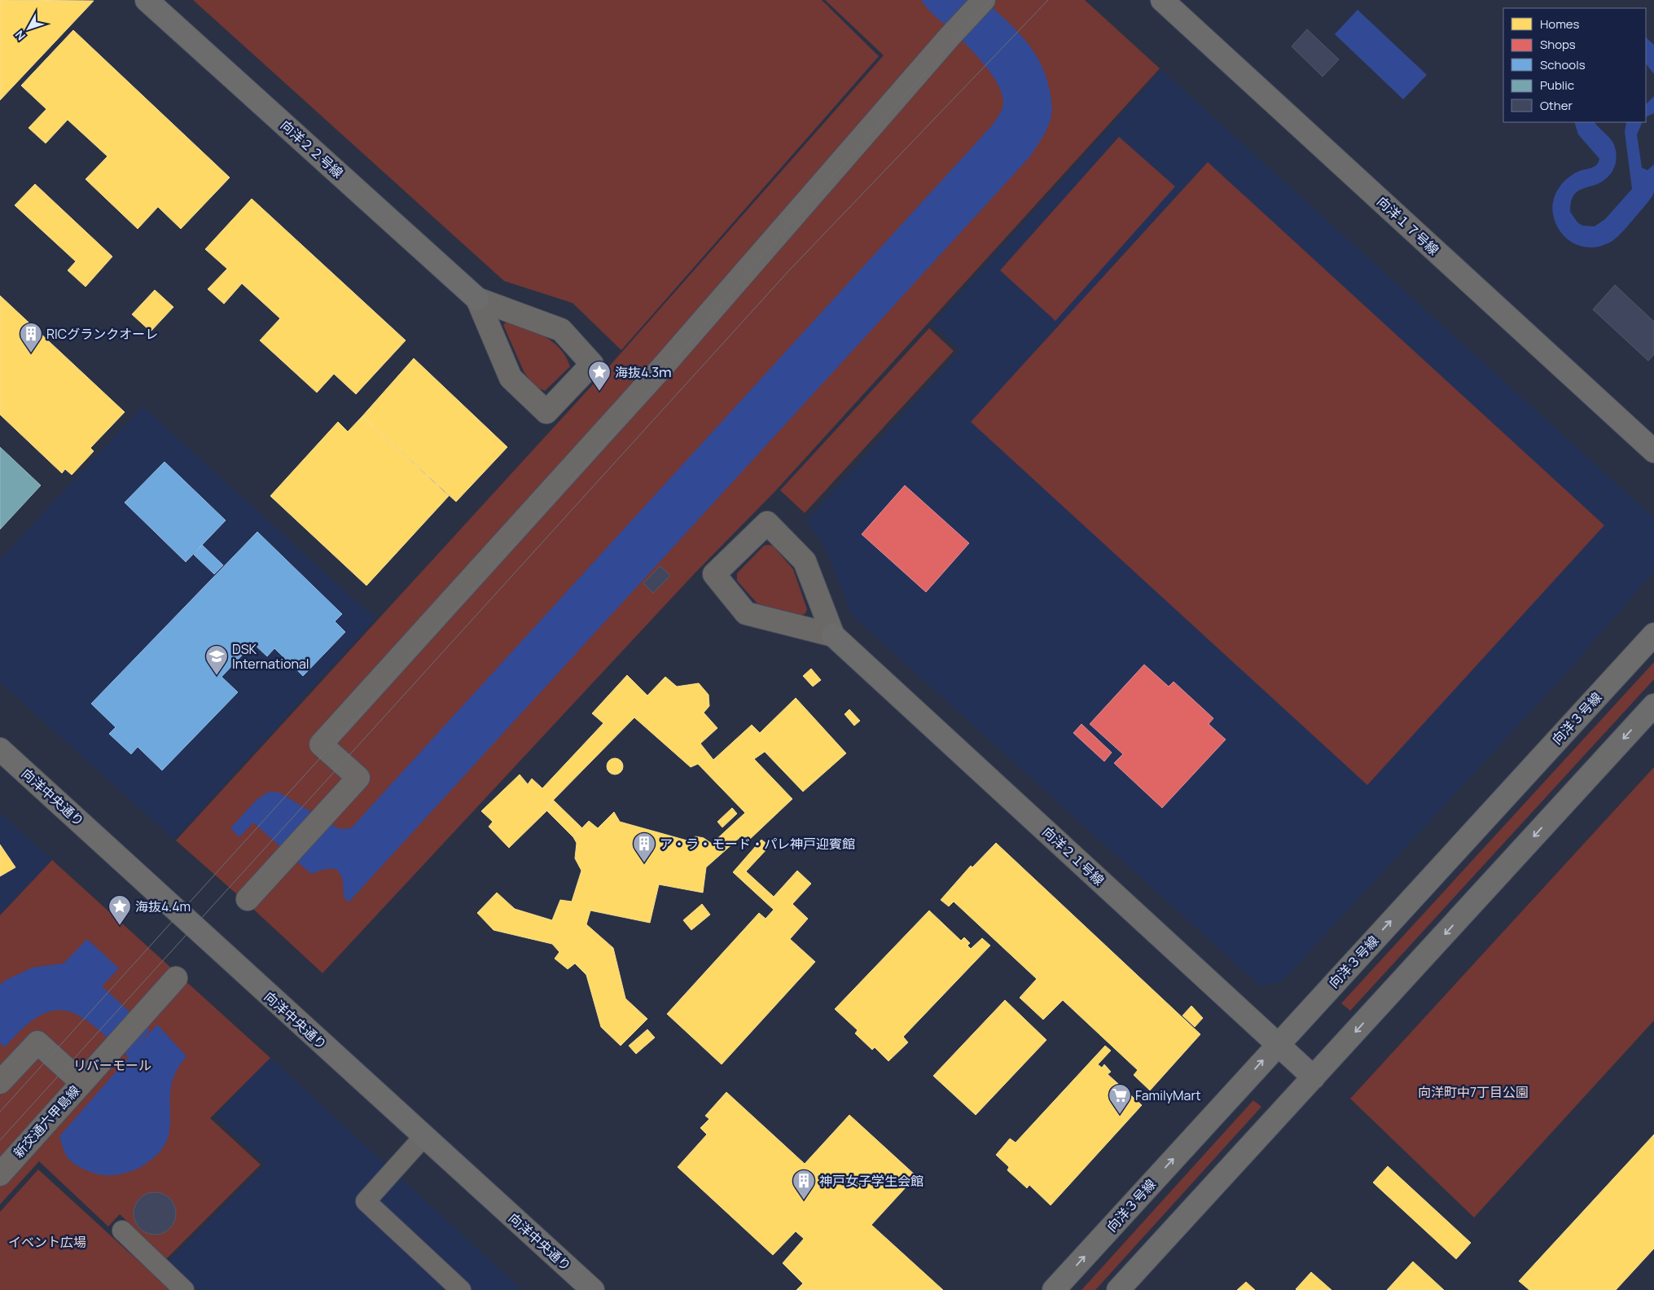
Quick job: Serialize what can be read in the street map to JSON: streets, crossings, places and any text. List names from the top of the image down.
{
  "streets": {
    "street": [
      "向洋２２号線",
      "向洋１７号線",
      "向洋３号線",
      "向洋中央通り",
      "向洋２１号線",
      "新交通六甲島線"
    ]
  },
  "crossings": [
    ["向洋３号線", "向洋２１号線"]
  ],
  "parks": ["リバーモール", "向洋町中7丁目公園", "イベント広場"],
  "places": {
    "building": ["RICグランクオーレ", "ア・ラ・モード・パレ神戸迎賓館", "神戸女子学生会館"],
    "place": ["海抜4.3ｍ", "海抜4.4m"],
    "school or university": ["DSK International"],
    "supermarket": ["FamilyMart"]
  },
  "legend": [
    "Homes",
    "Shops",
    "Schools",
    "Public",
    "Other"
  ],
  "north": "bottom left"
}
